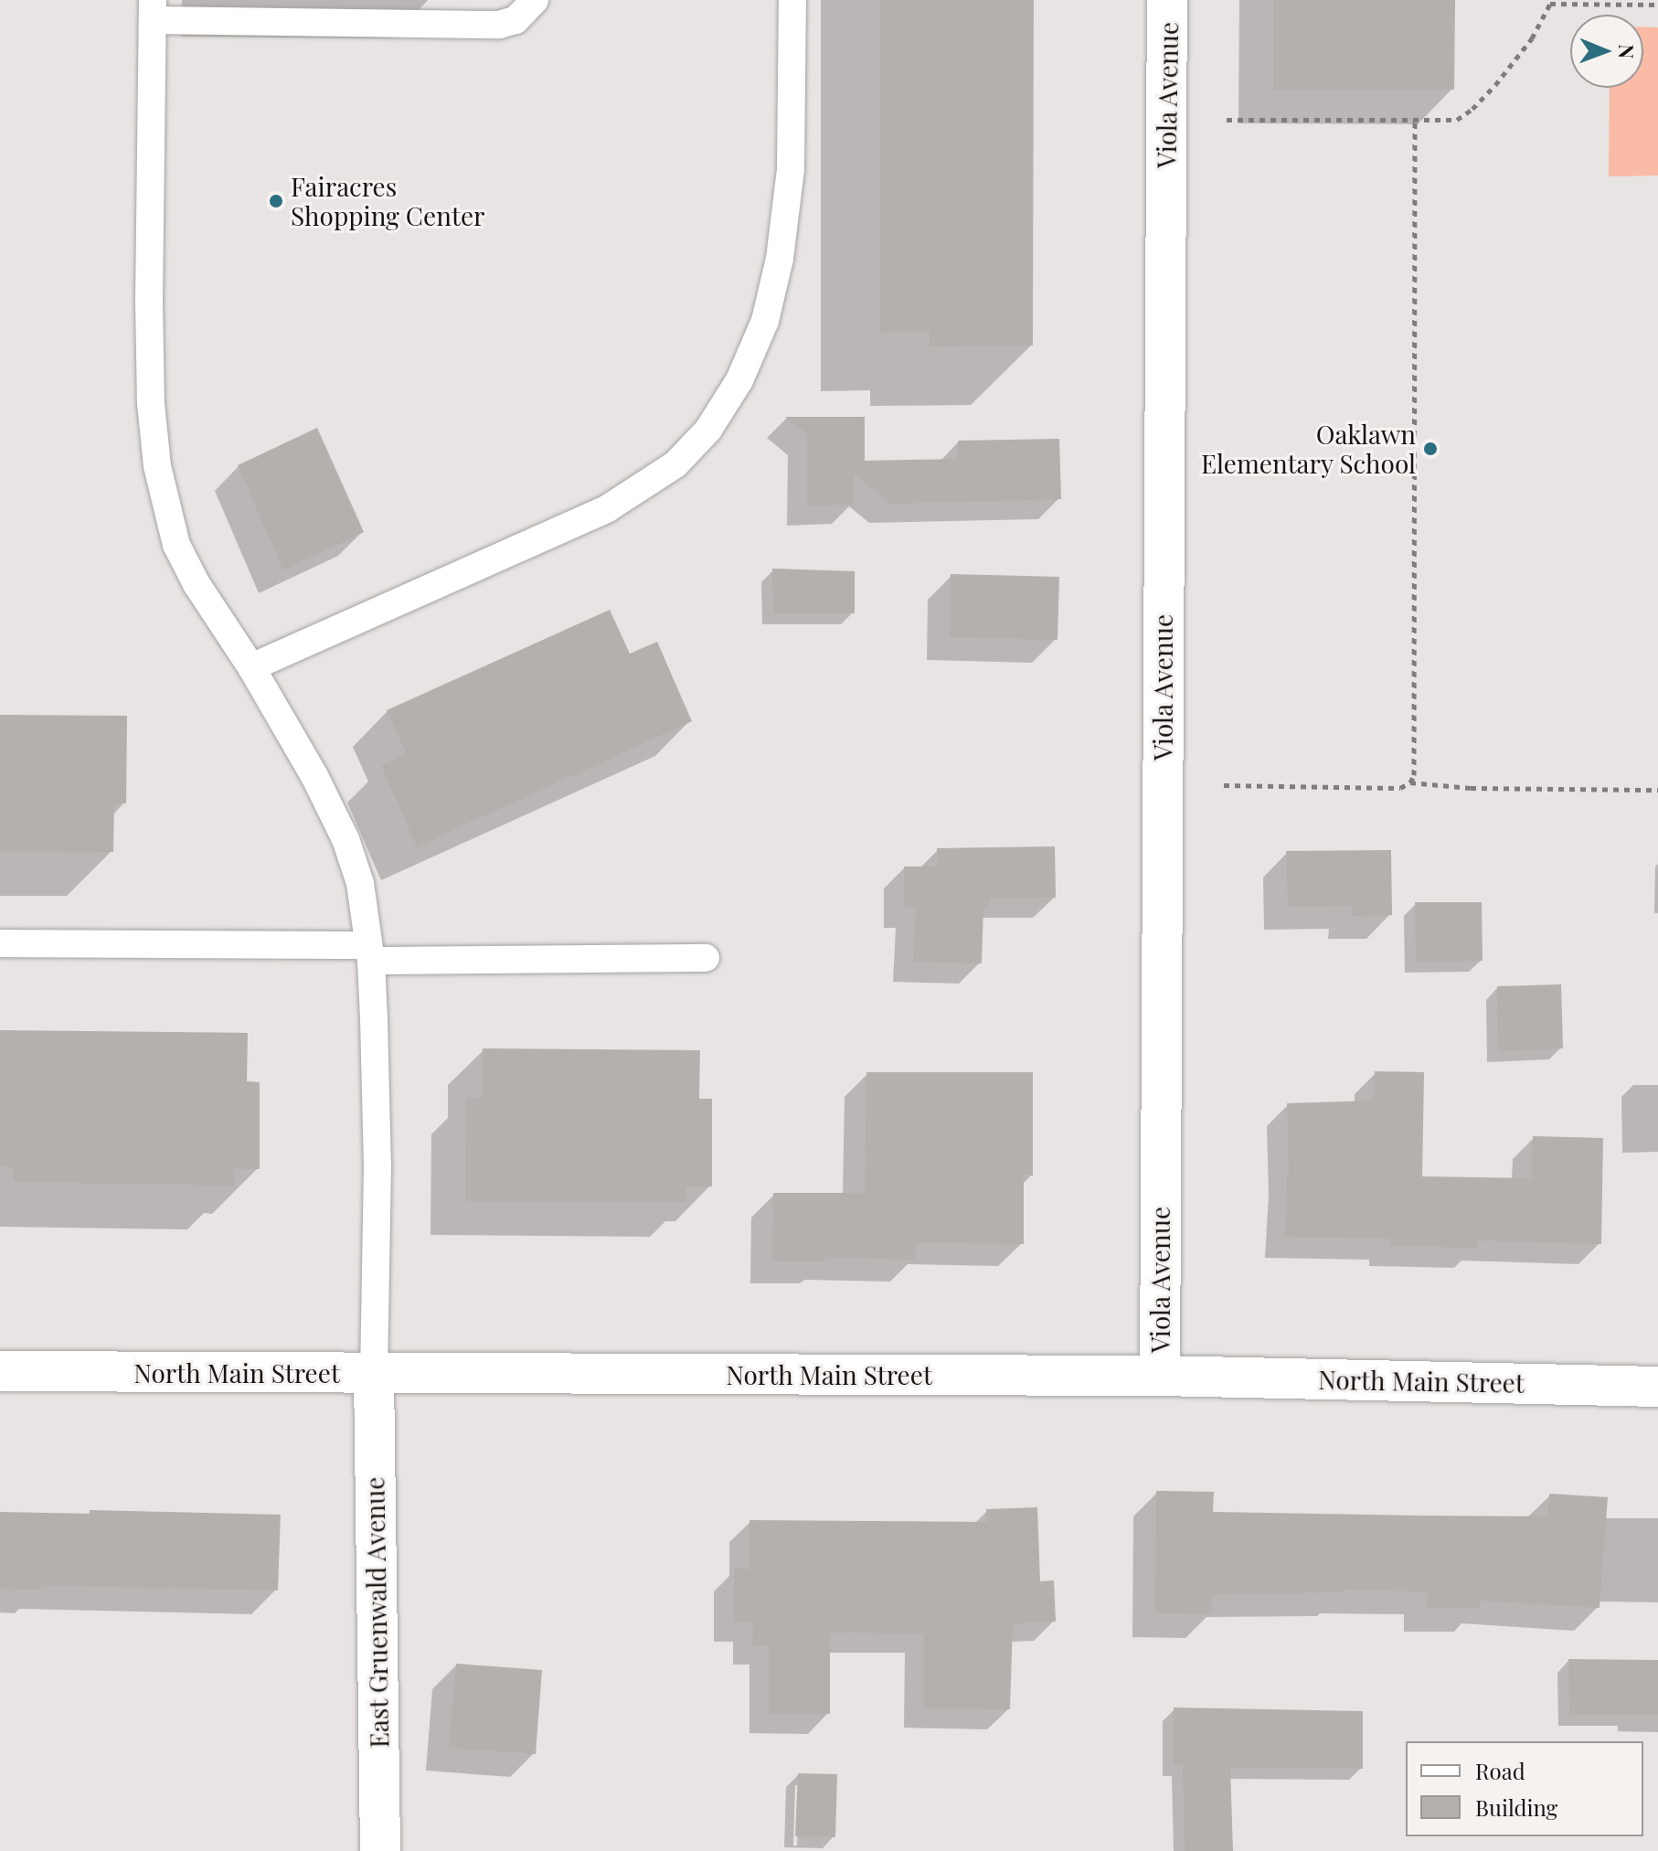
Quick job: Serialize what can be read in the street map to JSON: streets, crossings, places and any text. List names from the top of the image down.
{
  "streets": {
    "street": ["Viola Avenue", "North Main Street", "East Gruenwald Avenue"]
  },
  "crossings": [
    ["Viola Avenue", "North Main Street"],
    ["North Main Street", "East Gruenwald Avenue"]
  ],
  "places": ["Fairacres Shopping Center", "Oaklawn Elementary School"],
  "legend": ["Road", "Building"],
  "north": "right"
}
